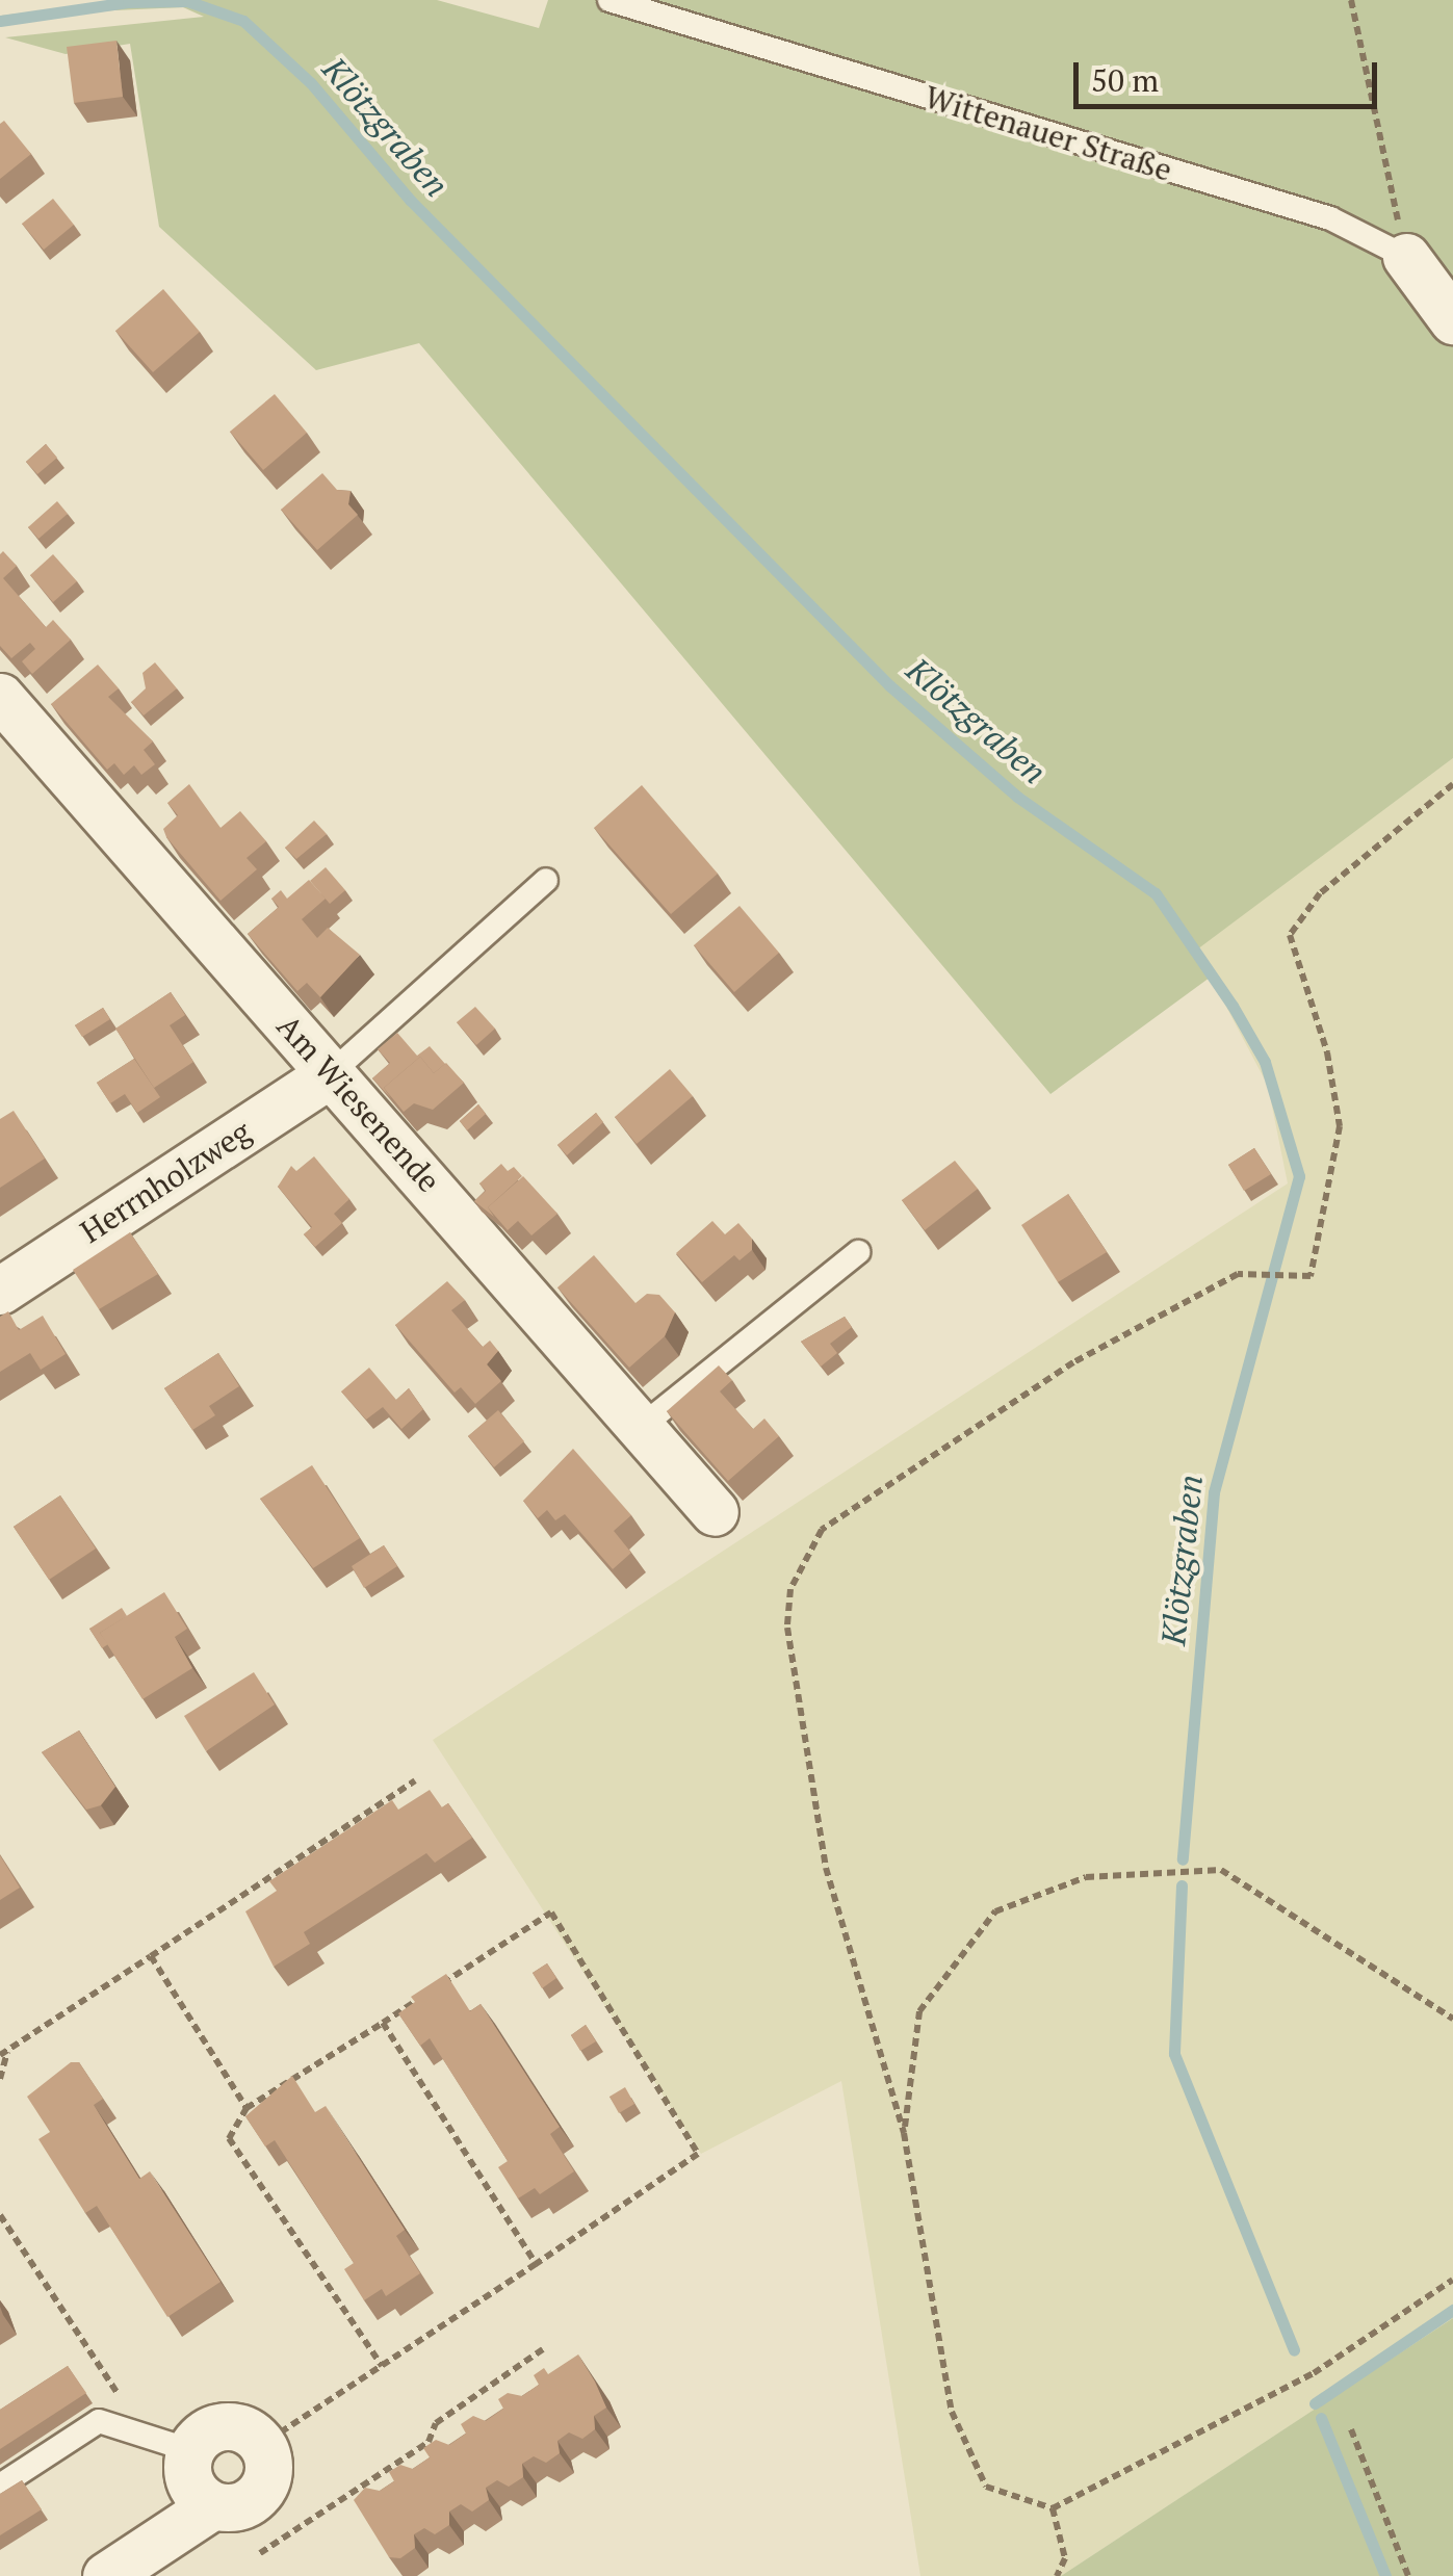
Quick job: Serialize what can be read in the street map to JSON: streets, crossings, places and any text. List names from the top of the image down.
{
  "streets": {
    "street": ["Wittenauer Straße", "Am Wiesenende", "Herrnholzweg"]
  },
  "crossings": [
    ["Am Wiesenende", "Herrnholzweg"]
  ],
  "water": ["Klötzgraben"],
  "scale_bar": "50 m"
}
